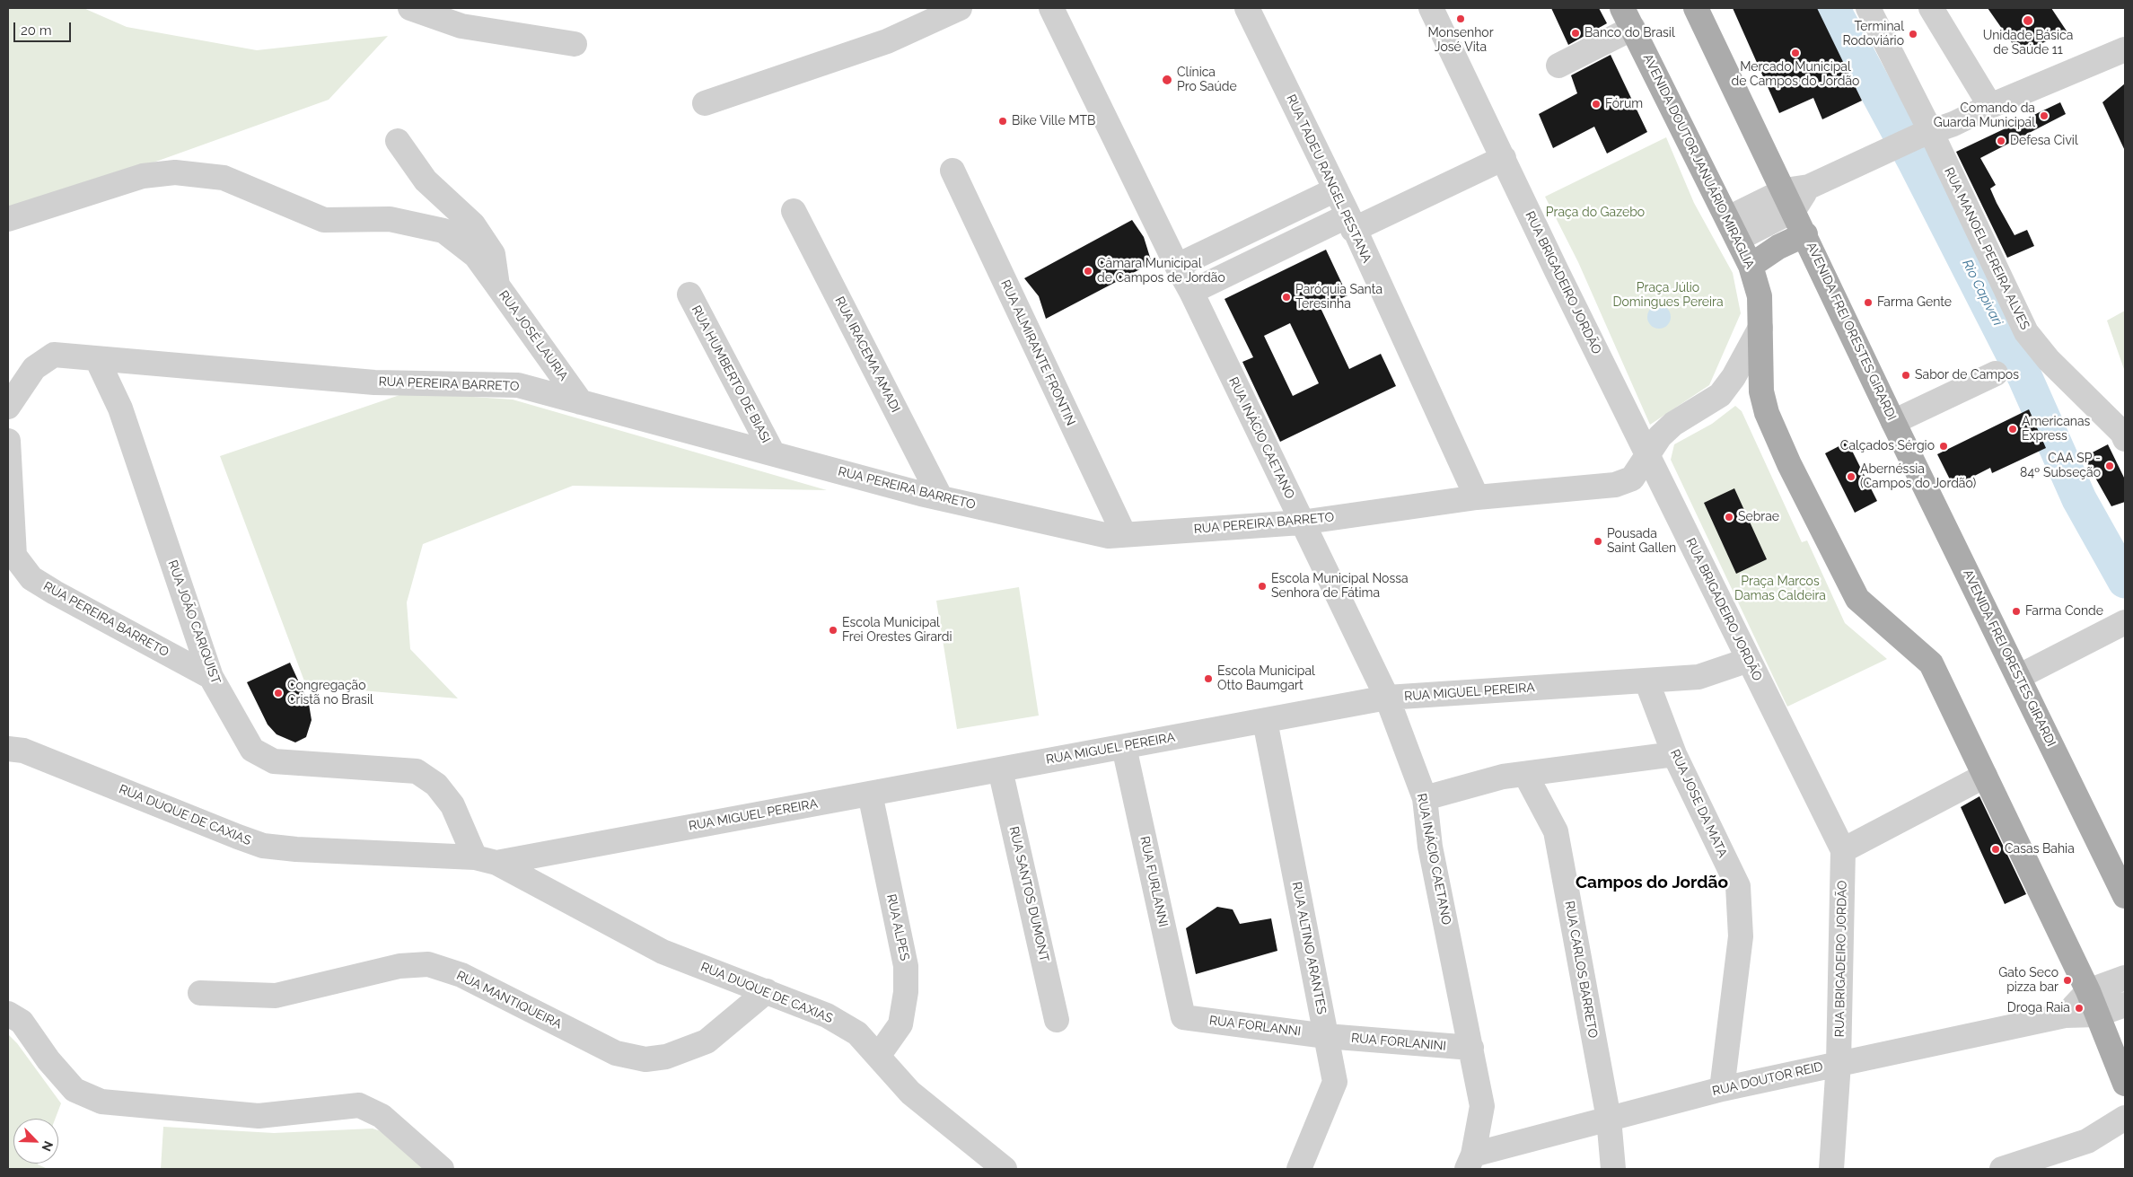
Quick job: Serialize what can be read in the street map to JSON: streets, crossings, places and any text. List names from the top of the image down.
{
  "streets": {
    "main road": ["AVENIDA DOUTOR JANUÁRIO MIRAGLIA", "AVENIDA FREI ORESTES GIRARDI"],
    "street": [
      "RUA TADEU RANGEL PESTANA",
      "RUA MANOEL PEREIRA ALVES",
      "RUA BRIGADEIRO JORDÃO",
      "RUA JOSÉ LAURIA",
      "RUA ALMIRANTE FRONTIN",
      "RUA IRACEMA AMADI",
      "RUA HUMBERTO DE BIASI",
      "RUA PEREIRA BARRETO",
      "RUA INÁCIO CAETANO",
      "RUA JOÃO CARIQUIST",
      "RUA MIGUEL PEREIRA",
      "RUA JOSE DA MATA",
      "RUA DUQUE DE CAXIAS",
      "RUA FURLANNI",
      "RUA SANTOS DUMONT",
      "RUA ALPES",
      "RUA ALTINO ARANTES",
      "RUA CARLOS BARRETO",
      "RUA MANTIQUEIRA",
      "RUA FORLANNI",
      "RUA FORLANINI",
      "RUA DOUTOR REID"
    ]
  },
  "crossings": [
    ["AVENIDA DOUTOR JANUÁRIO MIRAGLIA", "RUA PEREIRA BARRETO"],
    ["AVENIDA DOUTOR JANUÁRIO MIRAGLIA", "RUA DOUTOR REID"],
    ["RUA TADEU RANGEL PESTANA", "RUA PEREIRA BARRETO"],
    ["RUA BRIGADEIRO JORDÃO", "RUA PEREIRA BARRETO"],
    ["RUA BRIGADEIRO JORDÃO", "RUA MIGUEL PEREIRA"],
    ["RUA BRIGADEIRO JORDÃO", "RUA DOUTOR REID"],
    ["RUA JOSÉ LAURIA", "RUA PEREIRA BARRETO"],
    ["RUA ALMIRANTE FRONTIN", "RUA PEREIRA BARRETO"],
    ["RUA IRACEMA AMADI", "RUA PEREIRA BARRETO"],
    ["RUA HUMBERTO DE BIASI", "RUA PEREIRA BARRETO"],
    ["RUA PEREIRA BARRETO", "RUA INÁCIO CAETANO"],
    ["RUA PEREIRA BARRETO", "RUA JOÃO CARIQUIST"],
    ["RUA INÁCIO CAETANO", "RUA MIGUEL PEREIRA"],
    ["RUA INÁCIO CAETANO", "RUA FORLANINI"],
    ["RUA INÁCIO CAETANO", "RUA DOUTOR REID"],
    ["RUA JOÃO CARIQUIST", "RUA MIGUEL PEREIRA"],
    ["RUA JOÃO CARIQUIST", "RUA DUQUE DE CAXIAS"],
    ["RUA MIGUEL PEREIRA", "RUA JOSE DA MATA"],
    ["RUA MIGUEL PEREIRA", "RUA DUQUE DE CAXIAS"],
    ["RUA MIGUEL PEREIRA", "RUA FURLANNI"],
    ["RUA MIGUEL PEREIRA", "RUA SANTOS DUMONT"],
    ["RUA MIGUEL PEREIRA", "RUA ALPES"],
    ["RUA MIGUEL PEREIRA", "RUA ALTINO ARANTES"],
    ["RUA JOSE DA MATA", "RUA DOUTOR REID"],
    ["RUA DUQUE DE CAXIAS", "RUA ALPES"],
    ["RUA DUQUE DE CAXIAS", "RUA MANTIQUEIRA"],
    ["RUA FURLANNI", "RUA FORLANNI"],
    ["RUA ALTINO ARANTES", "RUA FORLANNI"],
    ["RUA ALTINO ARANTES", "RUA FORLANINI"],
    ["RUA CARLOS BARRETO", "RUA DOUTOR REID"],
    ["RUA FORLANNI", "RUA FORLANINI"]
  ],
  "districts": ["Campos do Jordão"],
  "water": ["Rio Capivari"],
  "parks": ["Praça do Gazebo", "Praça Júlio Domingues Pereira", "Praça Marcos Damas Caldeira"],
  "places": [
    "Monsenhor José Vita",
    "Unidade Básica de Saúde 11",
    "Banco do Brasil",
    "Terminal Rodoviário",
    "Mercado Municipal de Campos do Jordão",
    "Clínica Pro Saúde",
    "Fórum",
    "Comando da Guarda Municipal",
    "Bike Ville MTB",
    "Defesa Civil",
    "Câmara Municipal de Campos de Jordão",
    "Paróquia Santa Teresinha",
    "Farma Gente",
    "Sabor de Campos",
    "Americanas Express",
    "Calçados Sérgio",
    "CAA SP - 84º Subseção",
    "Abernéssia (Campos do Jordão)",
    "Sebrae",
    "Pousada Saint Gallen",
    "Escola Municipal Nossa Senhora de Fátima",
    "Farma Conde",
    "Escola Municipal Frei Orestes Girardi",
    "Escola Municipal Otto Baumgart",
    "Congregação Cristã no Brasil",
    "Casas Bahia",
    "Gato Seco pizza bar",
    "Droga Raia"
  ],
  "scale_bar": "20 m",
  "north": "bottom right"
}
